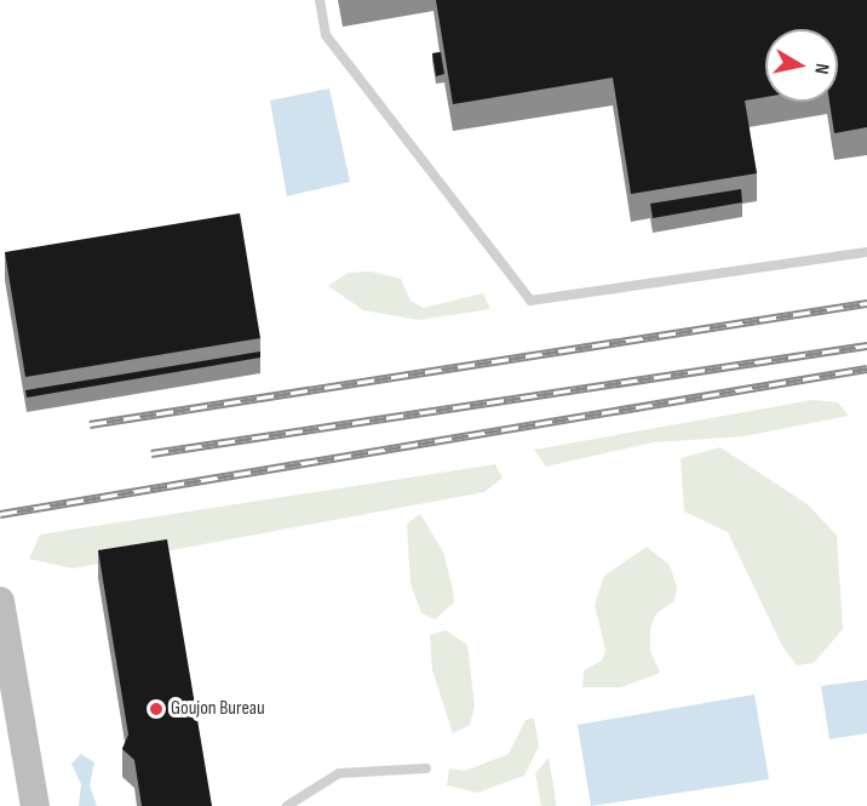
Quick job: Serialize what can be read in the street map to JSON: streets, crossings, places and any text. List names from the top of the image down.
{
  "places": ["Goujon Bureau"],
  "north": "right"
}
